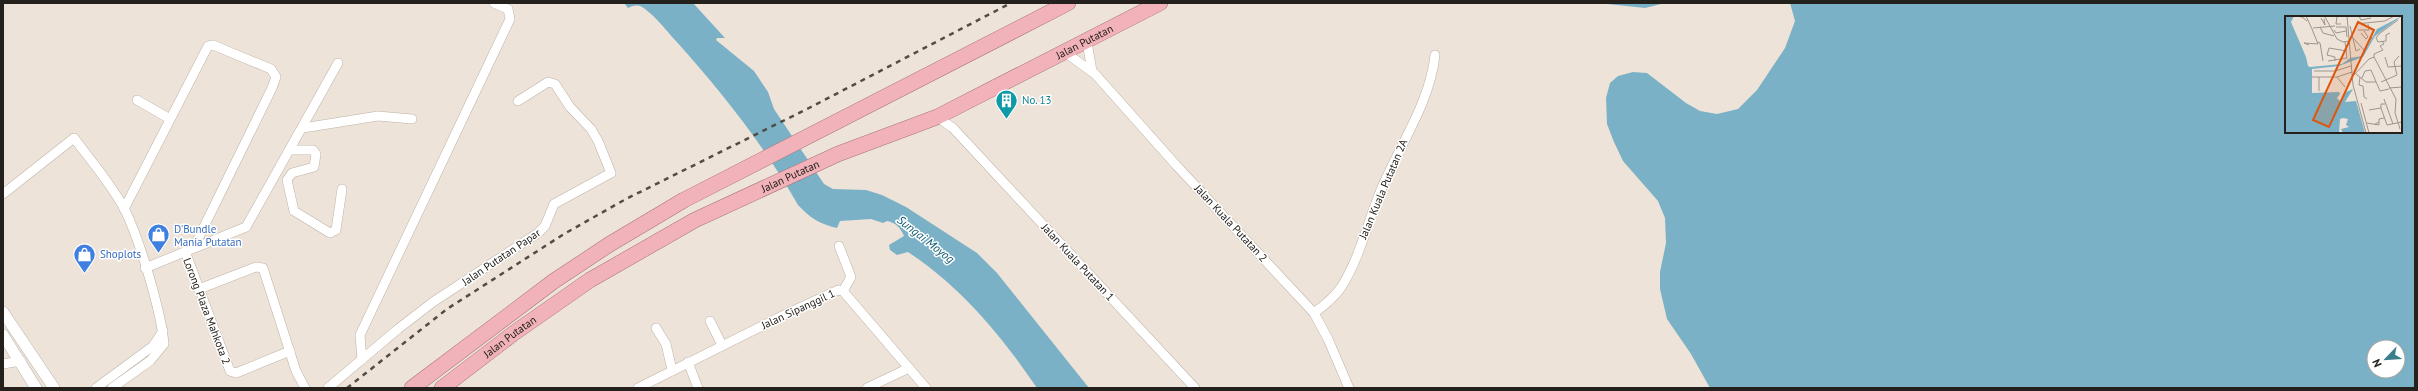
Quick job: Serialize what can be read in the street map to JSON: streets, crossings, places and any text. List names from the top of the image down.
{
  "streets": {
    "highway": ["Jalan Putatan"],
    "street": [
      "Jalan Kuala Putatan 2A",
      "Jalan Kuala Putatan 2",
      "Jalan Putatan Papar",
      "Jalan Kuala Putatan 1",
      "Jalan Sipanggil 1",
      "Lorong Plaza Mahkota 2"
    ]
  },
  "crossings": [
    ["Jalan Putatan", "Jalan Kuala Putatan 2"],
    ["Jalan Putatan", "Jalan Kuala Putatan 1"],
    ["Jalan Kuala Putatan 2A", "Jalan Kuala Putatan 2"]
  ],
  "water": ["Sungai Moyog"],
  "places": {
    "building": ["No. 13"],
    "shop": ["D'Bundle Mania Putatan", "Shoplots"]
  },
  "north": "bottom left"
}
